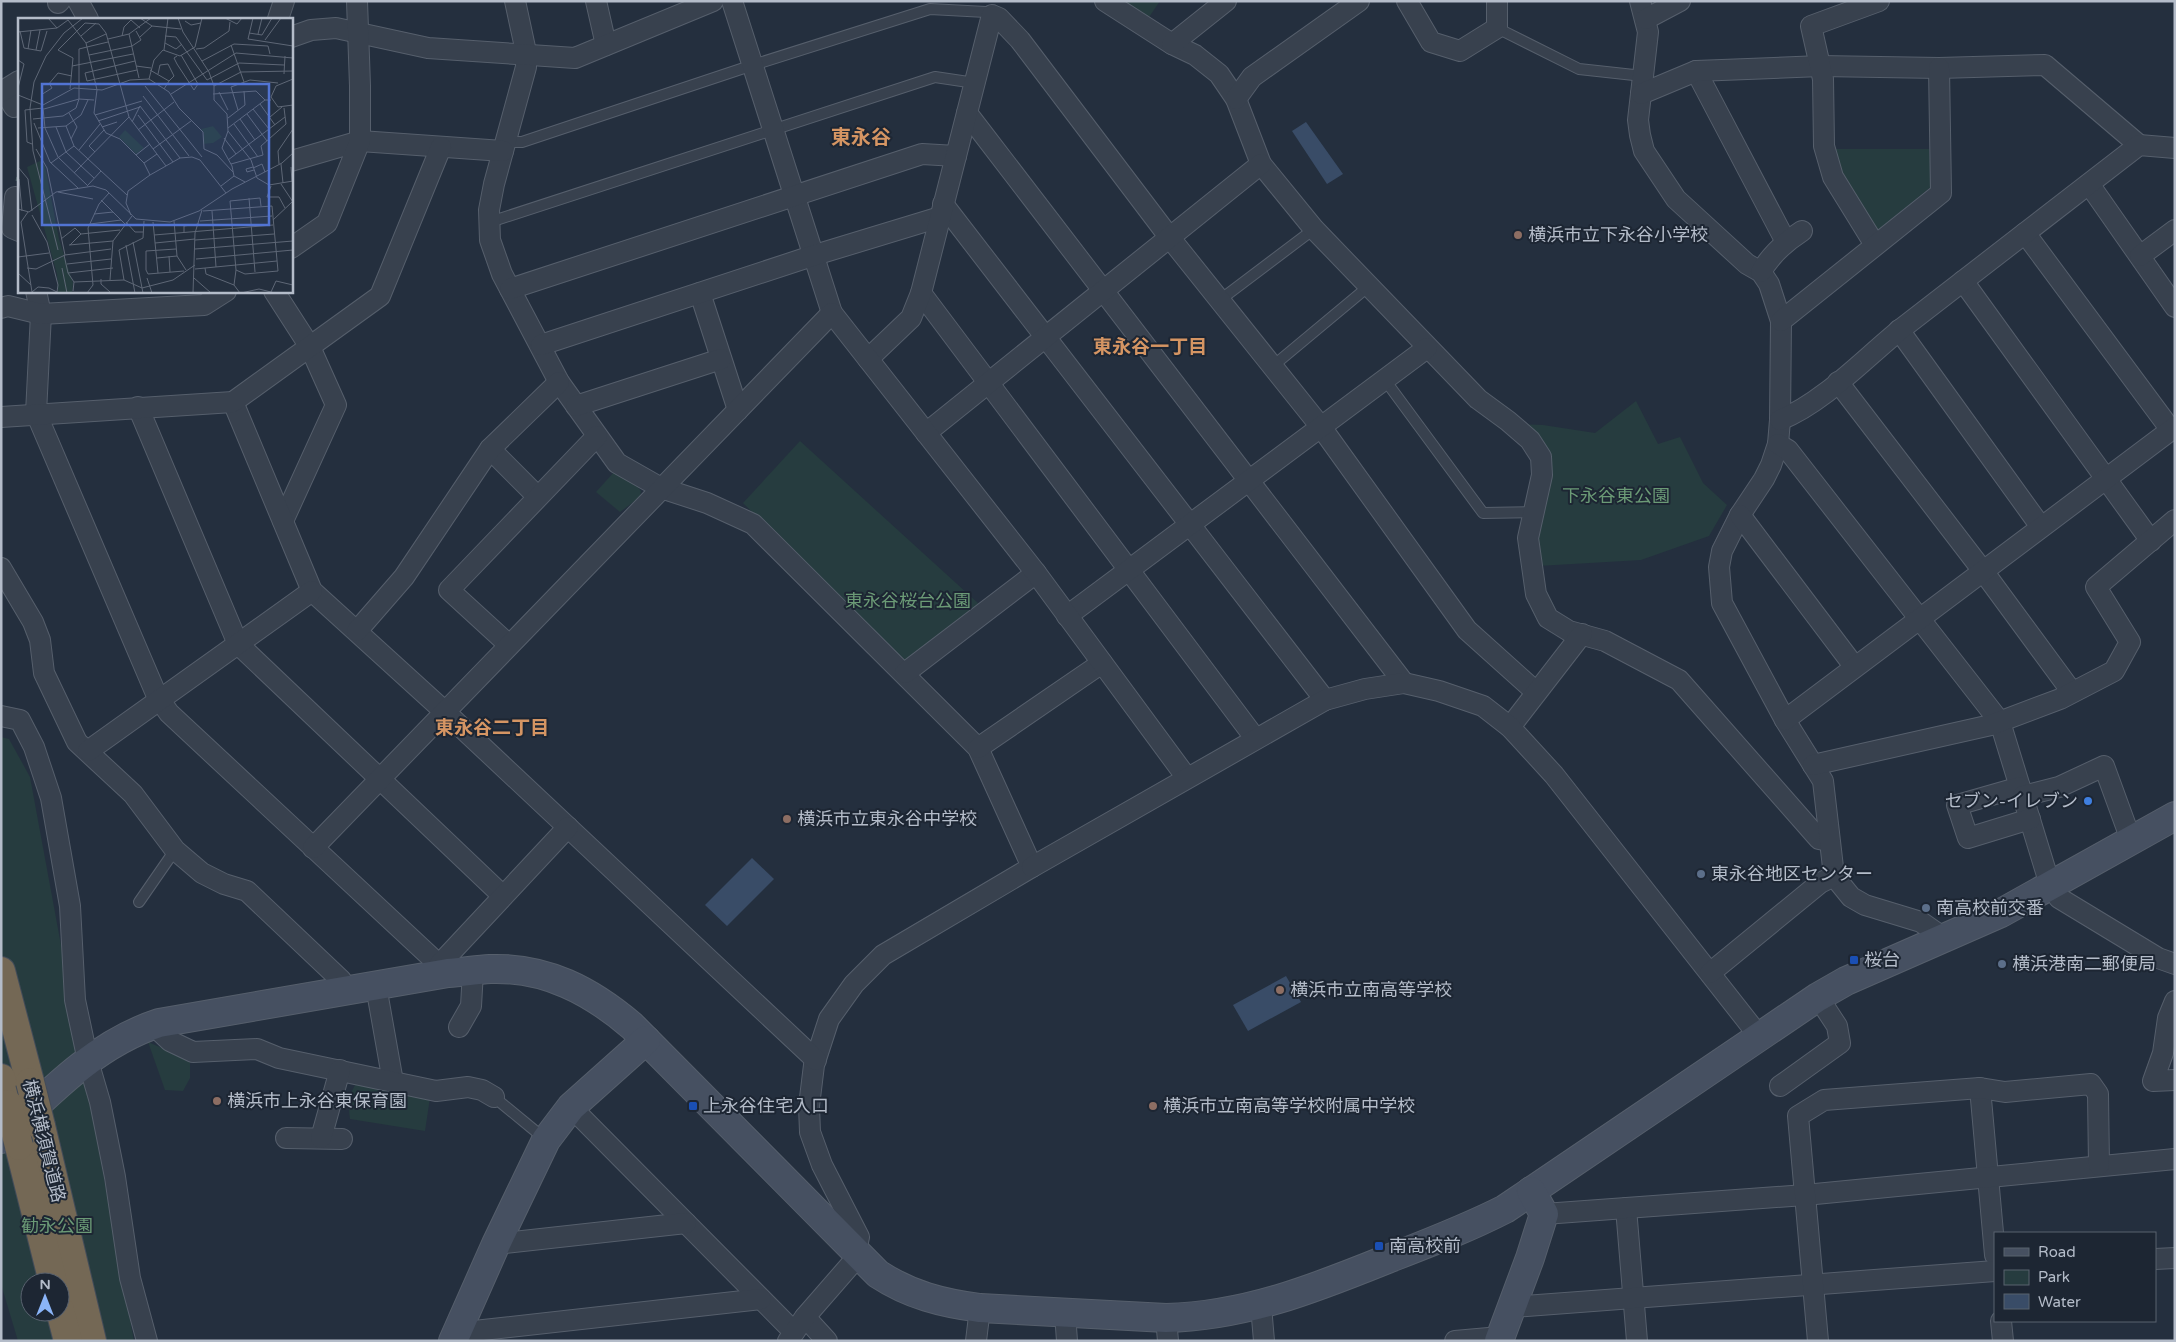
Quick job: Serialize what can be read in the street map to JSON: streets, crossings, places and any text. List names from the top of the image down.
{
  "streets": {
    "highway": ["横浜横須賀道路"]
  },
  "districts": ["東永谷", "東永谷一丁目", "東永谷二丁目"],
  "parks": ["下永谷東公園", "東永谷桜台公園", "勧永公園"],
  "places": {
    "other": [
      "横浜市立下永谷小学校",
      "セブン-イレブン",
      "横浜市立東永谷中学校",
      "東永谷地区センター",
      "南高校前交番",
      "横浜港南二郵便局",
      "横浜市立南高等学校",
      "横浜市上永谷東保育園",
      "横浜市立南高等学校附属中学校"
    ],
    "transit": ["桜台", "上永谷住宅入口", "南高校前"]
  },
  "legend": ["Road", "Park", "Water"],
  "north": "top"
}
